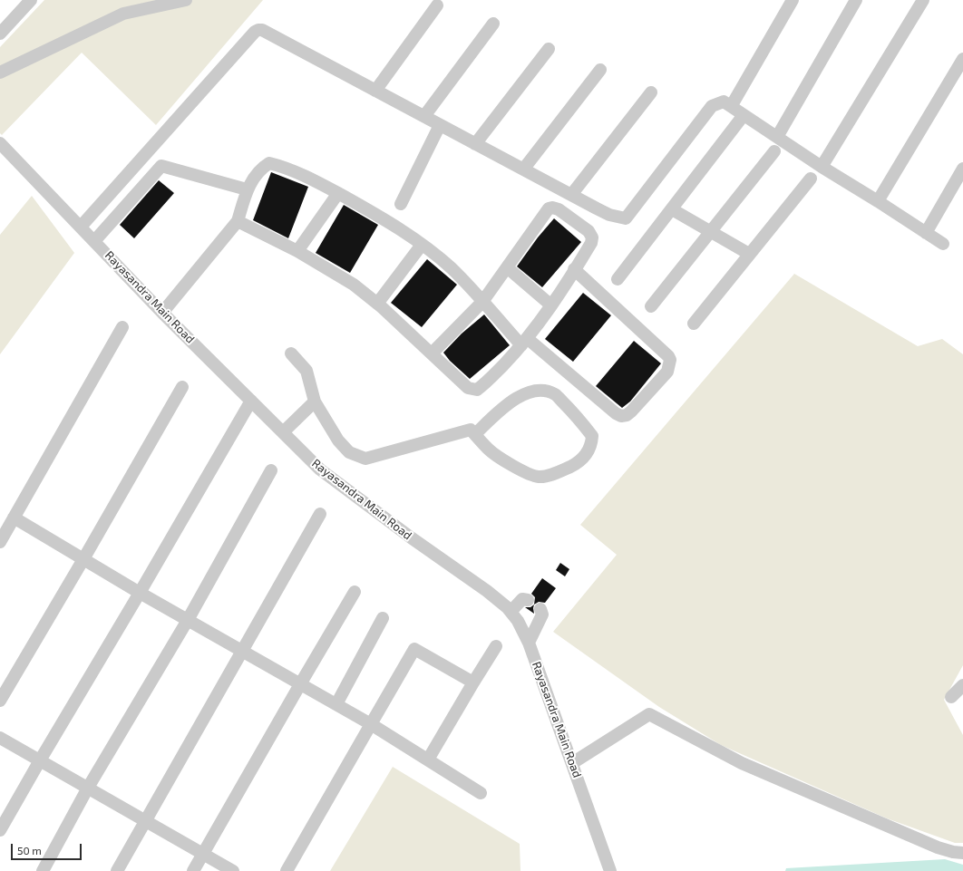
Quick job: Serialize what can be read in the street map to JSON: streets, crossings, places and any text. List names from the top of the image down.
{
  "streets": {
    "street": ["Rayasandra Main Road"]
  },
  "scale_bar": "50 m"
}
